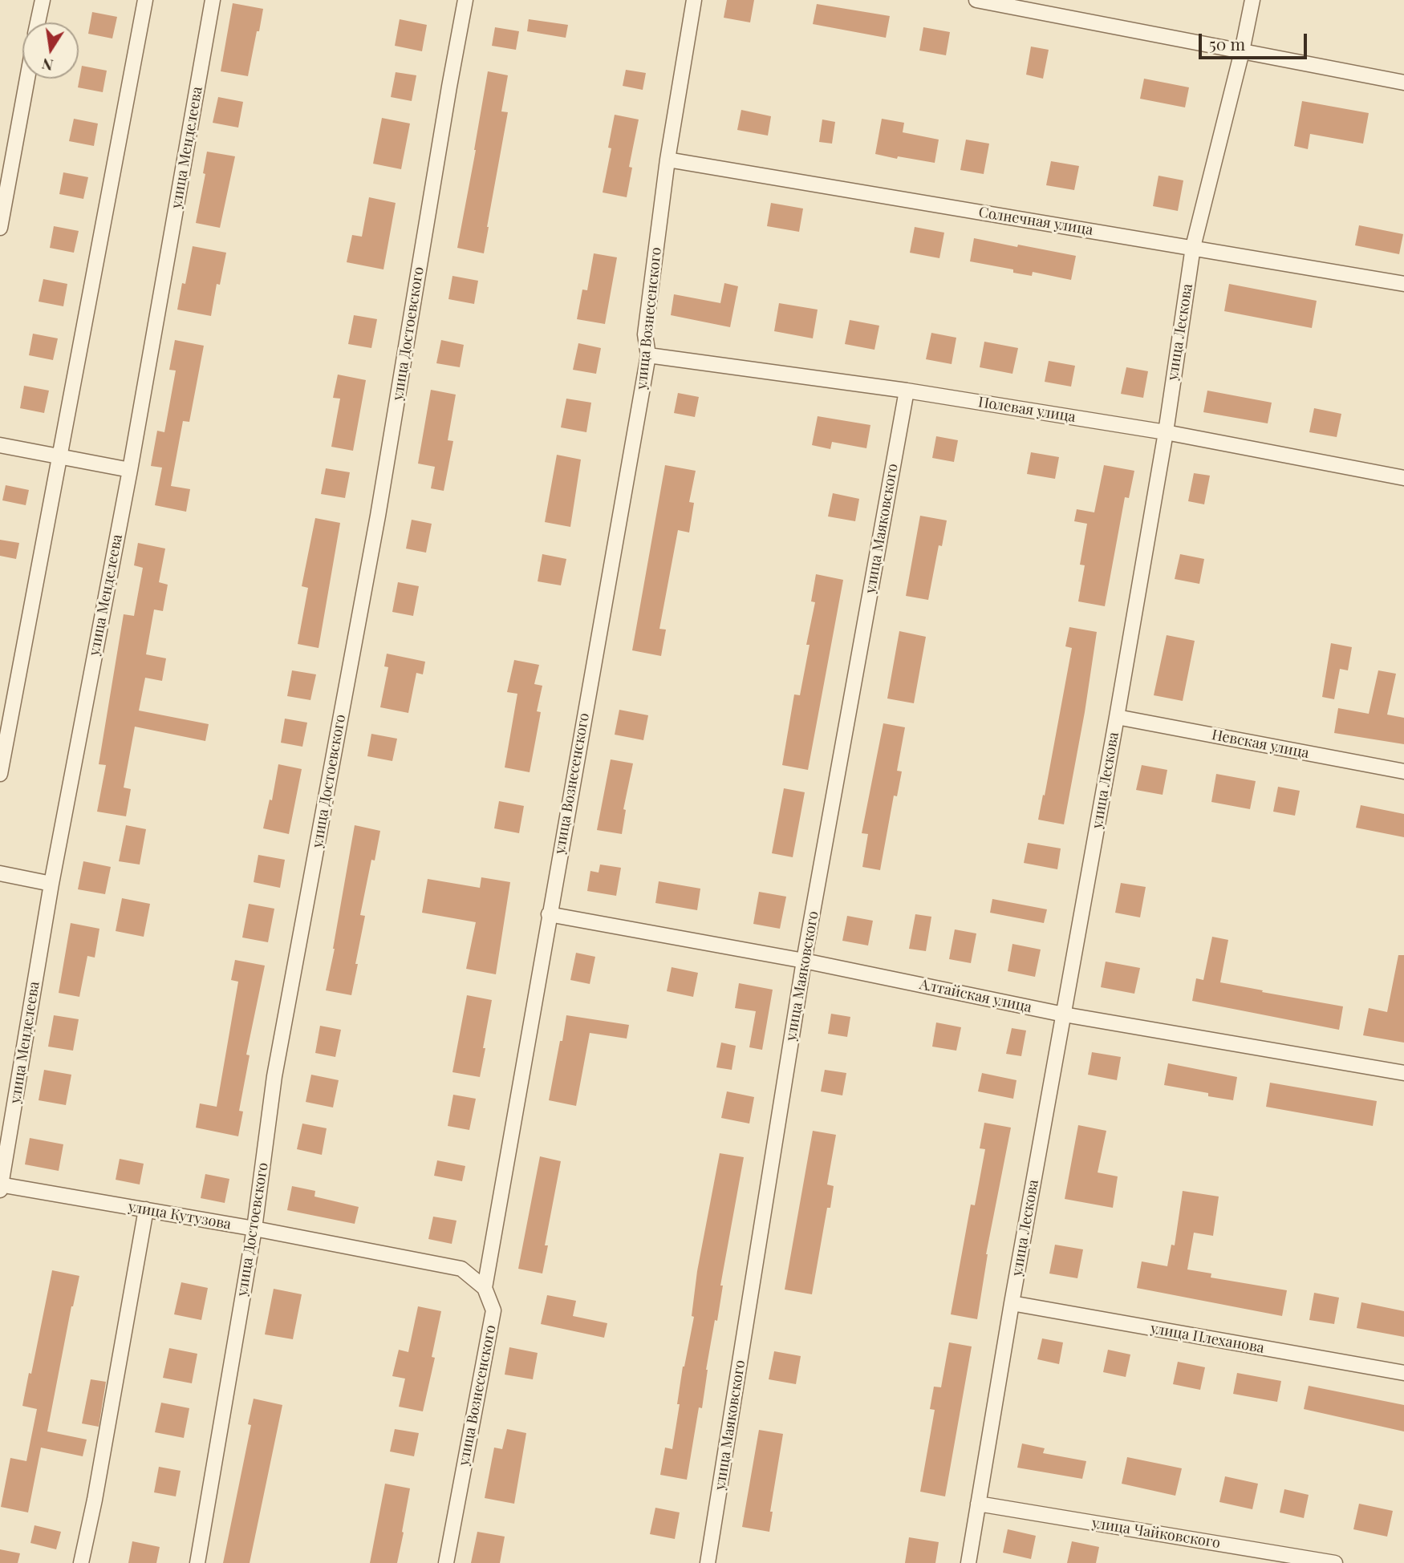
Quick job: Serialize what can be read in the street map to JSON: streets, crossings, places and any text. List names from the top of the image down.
{
  "streets": {
    "street": [
      "улица Менделеева",
      "Солнечная улица",
      "улица Вознесенского",
      "улица Лескова",
      "улица Достоевского",
      "Полевая улица",
      "улица Маяковского",
      "Невская улица",
      "Алтайская улица",
      "улица Кутузова",
      "улица Плеханова",
      "улица Чайковского"
    ]
  },
  "crossings": [
    ["улица Менделеева", "улица Кутузова"],
    ["Солнечная улица", "улица Вознесенского"],
    ["Солнечная улица", "улица Лескова"],
    ["улица Вознесенского", "Полевая улица"],
    ["улица Вознесенского", "Алтайская улица"],
    ["улица Вознесенского", "улица Кутузова"],
    ["улица Лескова", "Полевая улица"],
    ["улица Лескова", "Невская улица"],
    ["улица Лескова", "Алтайская улица"],
    ["улица Лескова", "улица Плеханова"],
    ["улица Лескова", "улица Чайковского"],
    ["улица Достоевского", "улица Кутузова"],
    ["Полевая улица", "улица Маяковского"],
    ["улица Маяковского", "Алтайская улица"]
  ],
  "scale_bar": "50 m",
  "north": "bottom"
}
